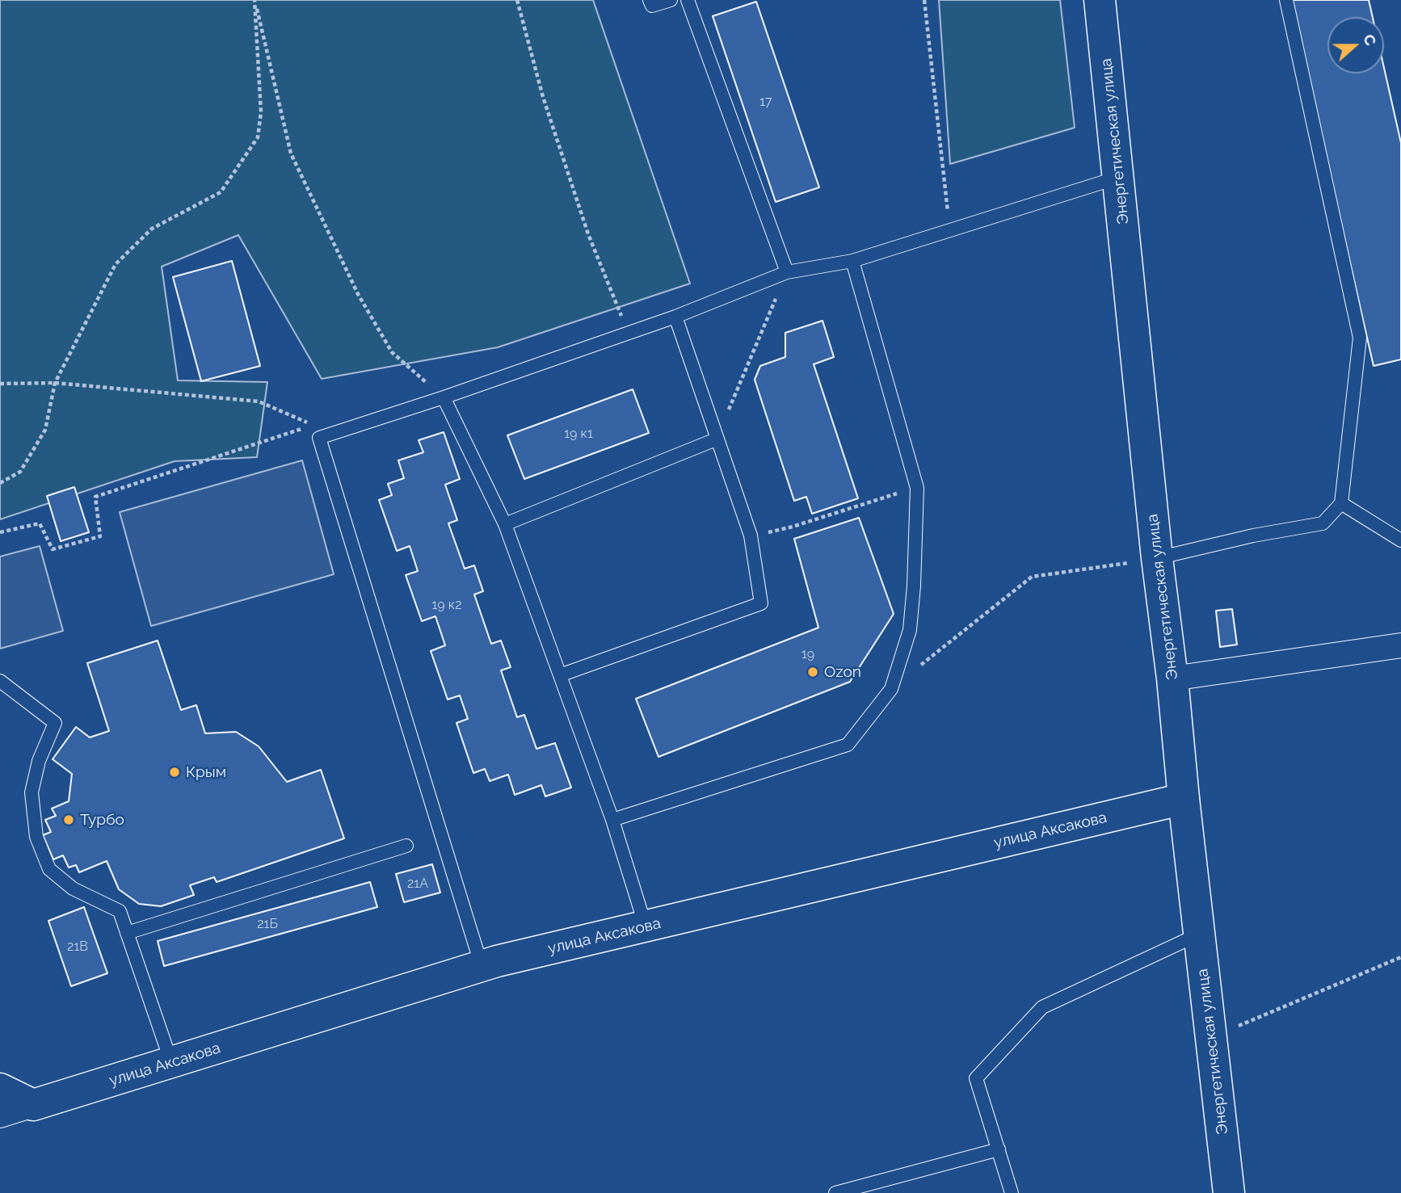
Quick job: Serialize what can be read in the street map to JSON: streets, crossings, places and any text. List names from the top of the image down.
{
  "streets": {
    "main road": ["Энергетическая улица", "улица Аксакова"]
  },
  "crossings": [
    ["Энергетическая улица", "улица Аксакова"]
  ],
  "places": ["Ozon", "Крым", "Турбо"],
  "house_numbers": [
    "17",
    "19 к1",
    "19 к2",
    "19",
    "21А",
    "21Б",
    "21В"
  ],
  "north": "right"
}
